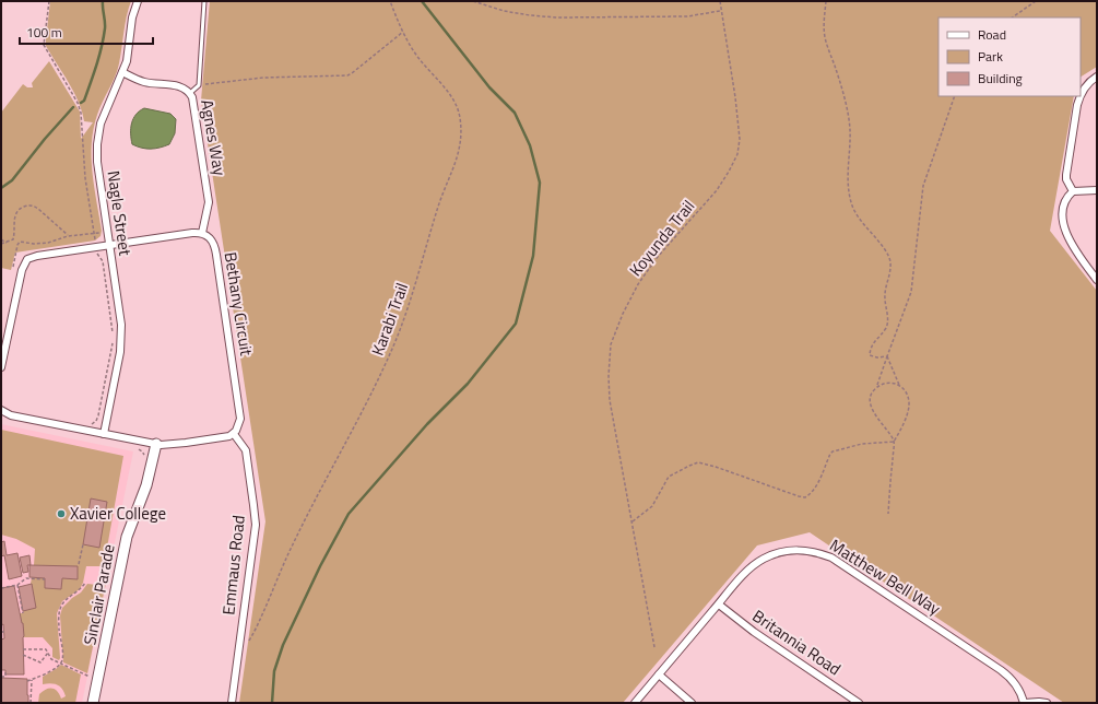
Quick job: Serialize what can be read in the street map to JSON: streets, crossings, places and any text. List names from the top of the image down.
{
  "streets": {
    "street": [
      "Agnes Way",
      "Nagle Street",
      "Bethany Circuit",
      "Emmaus Road",
      "Matthew Bell Way",
      "Sinclair Parade",
      "Britannia Road"
    ],
    "path": ["Koyunda Trail", "Karabi Trail"]
  },
  "crossings": [
    ["Agnes Way", "Nagle Street"],
    ["Agnes Way", "Bethany Circuit"],
    ["Bethany Circuit", "Emmaus Road"],
    ["Matthew Bell Way", "Britannia Road"]
  ],
  "places": ["Xavier College"],
  "legend": ["Road", "Park", "Building"],
  "scale_bar": "100 m"
}
